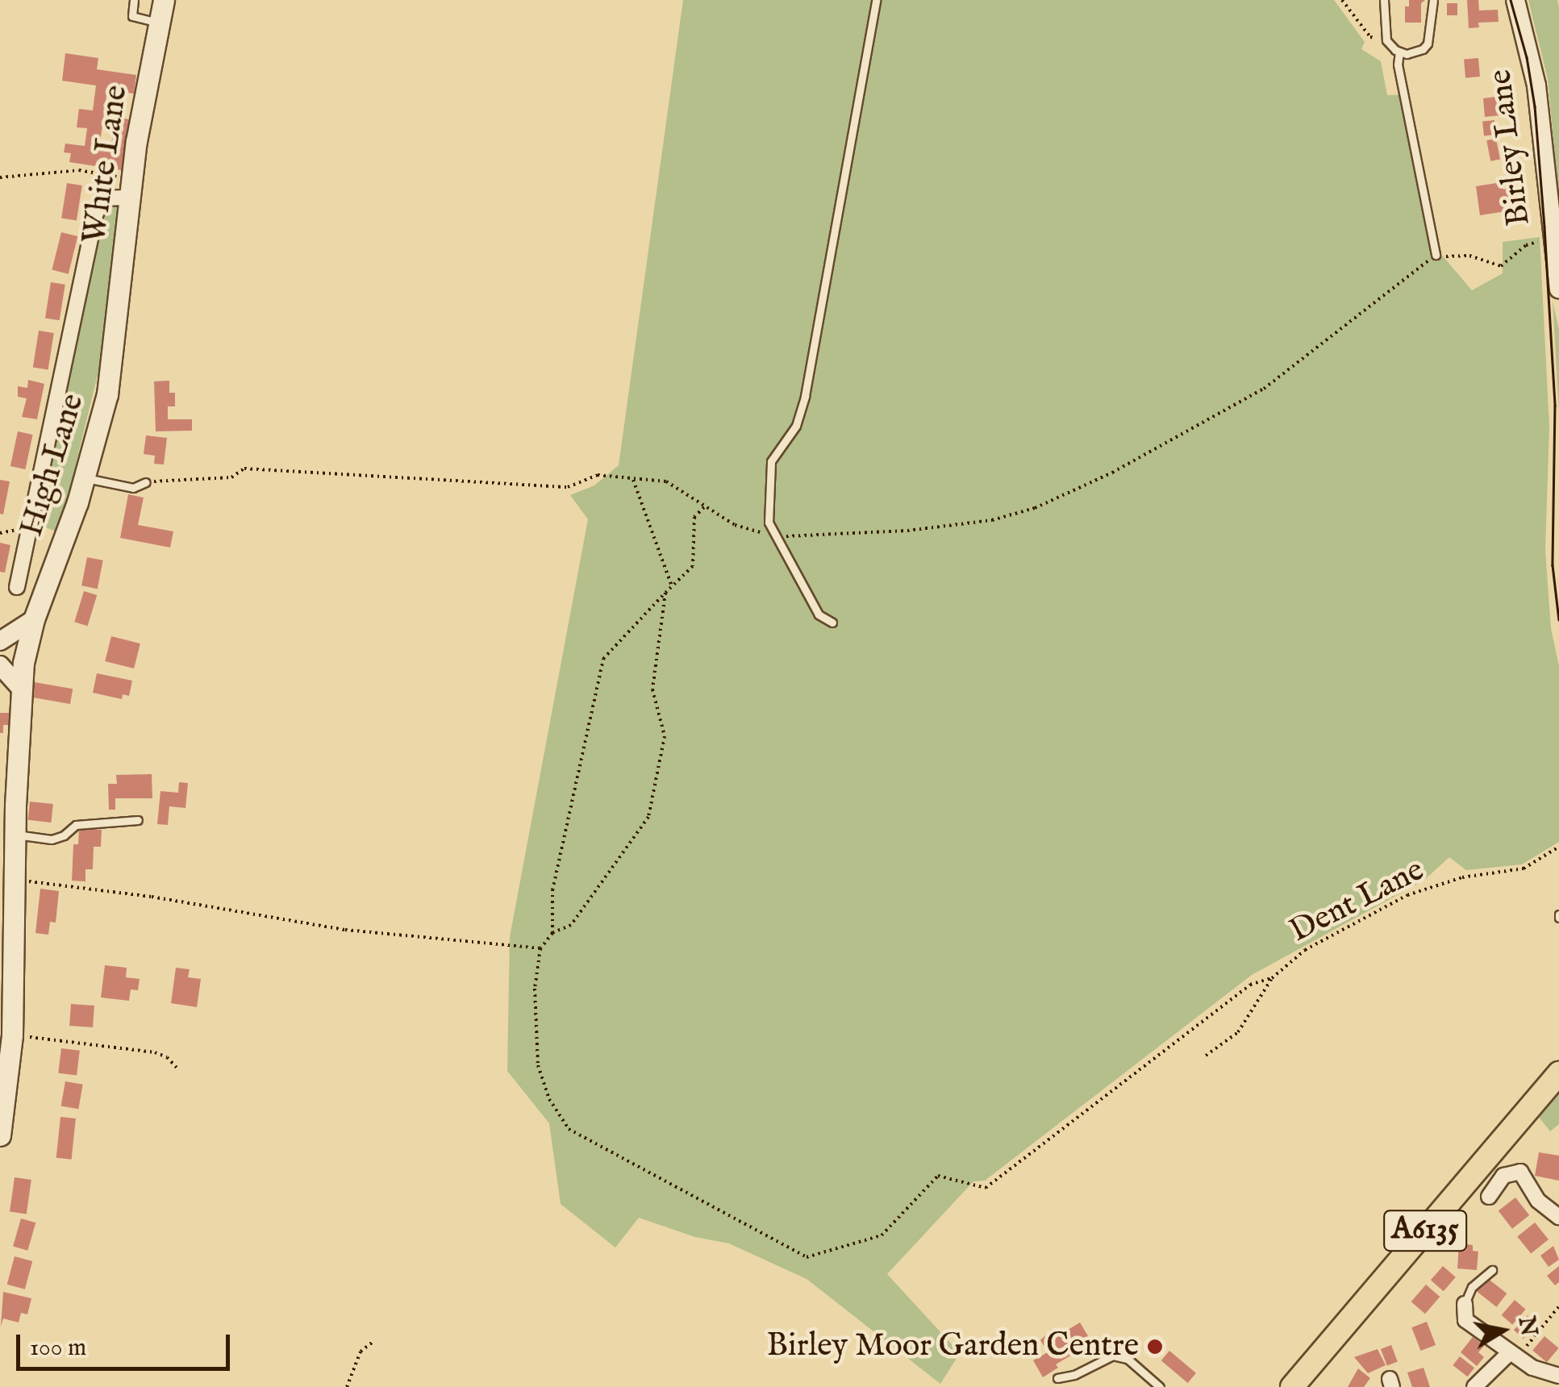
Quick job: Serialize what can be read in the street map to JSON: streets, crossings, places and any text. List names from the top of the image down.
{
  "streets": {
    "main road": ["White Lane", "High Lane", "A6135"],
    "street": ["Birley Lane"],
    "path": ["Dent Lane"]
  },
  "crossings": [
    ["White Lane", "High Lane"]
  ],
  "places": ["Birley Moor Garden Centre"],
  "scale_bar": "100 m",
  "north": "right"
}
